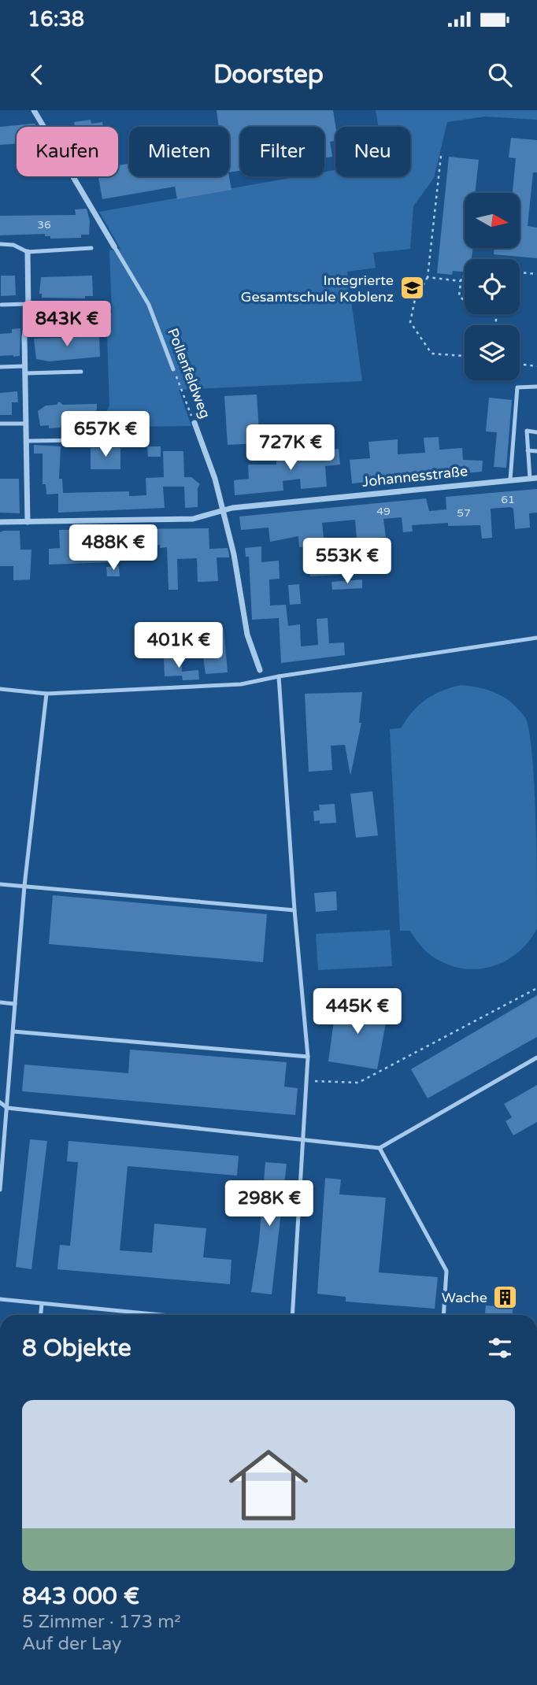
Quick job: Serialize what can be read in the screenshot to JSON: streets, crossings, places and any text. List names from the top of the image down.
{
  "streets": {
    "street": ["Pollenfeldweg", "Johannesstraße"]
  },
  "crossings": [
    ["Pollenfeldweg", "Johannesstraße"]
  ],
  "places": {
    "school or university": ["Integrierte Gesamtschule Koblenz"],
    "building": ["Wache"]
  },
  "house_numbers": [
    "36",
    "61",
    "49",
    "57"
  ],
  "north": "right",
  "page": {
    "status": "16:38",
    "header": "Doorstep",
    "chip": [
      "Kaufen",
      "Mieten",
      "Filter",
      "Neu"
    ],
    "price": [
      "843K €",
      "657K €",
      "727K €",
      "488K €",
      "553K €",
      "401K €",
      "445K €",
      "298K €"
    ],
    "heading": "8 Objekte",
    "list": [
      {
        "name": "843 000 €",
        "note": "5 Zimmer · 173 m² · Auf der Lay"
      }
    ]
  }
}
